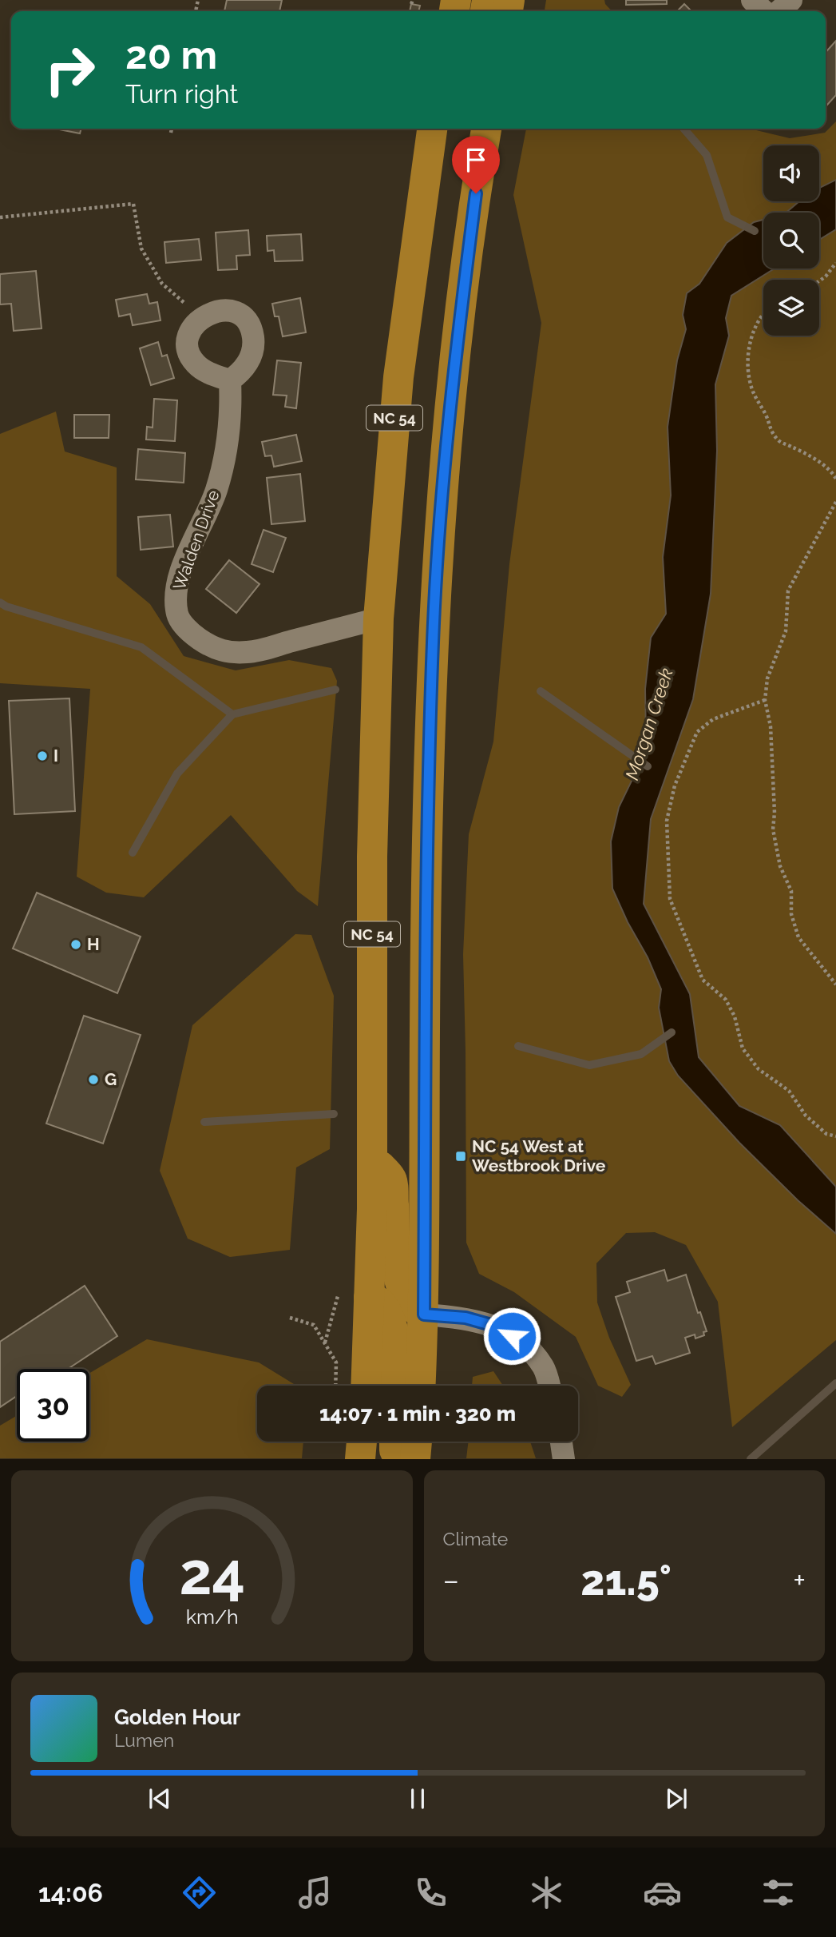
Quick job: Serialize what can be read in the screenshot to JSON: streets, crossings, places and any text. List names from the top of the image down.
{
  "streets": {
    "highway": ["NC 54"],
    "street": ["Walden Drive"]
  },
  "crossings": [
    ["NC 54", "Walden Drive"]
  ],
  "water": ["Morgan Creek"],
  "places": {
    "other": ["I", "H", "G"],
    "transit": ["NC 54 West at Westbrook Drive"]
  },
  "page": {
    "turn": ["20 m", "Turn right"],
    "limit": "30",
    "trip": "14:07 · 1 min · 320 m",
    "tile": "Climate",
    "heat": ["−", "21.5°", "+"],
    "song": ["Golden Hour", "Lumen"],
    "tabs": "14:06",
    "gauge": ["24", "km/h"]
  }
}
